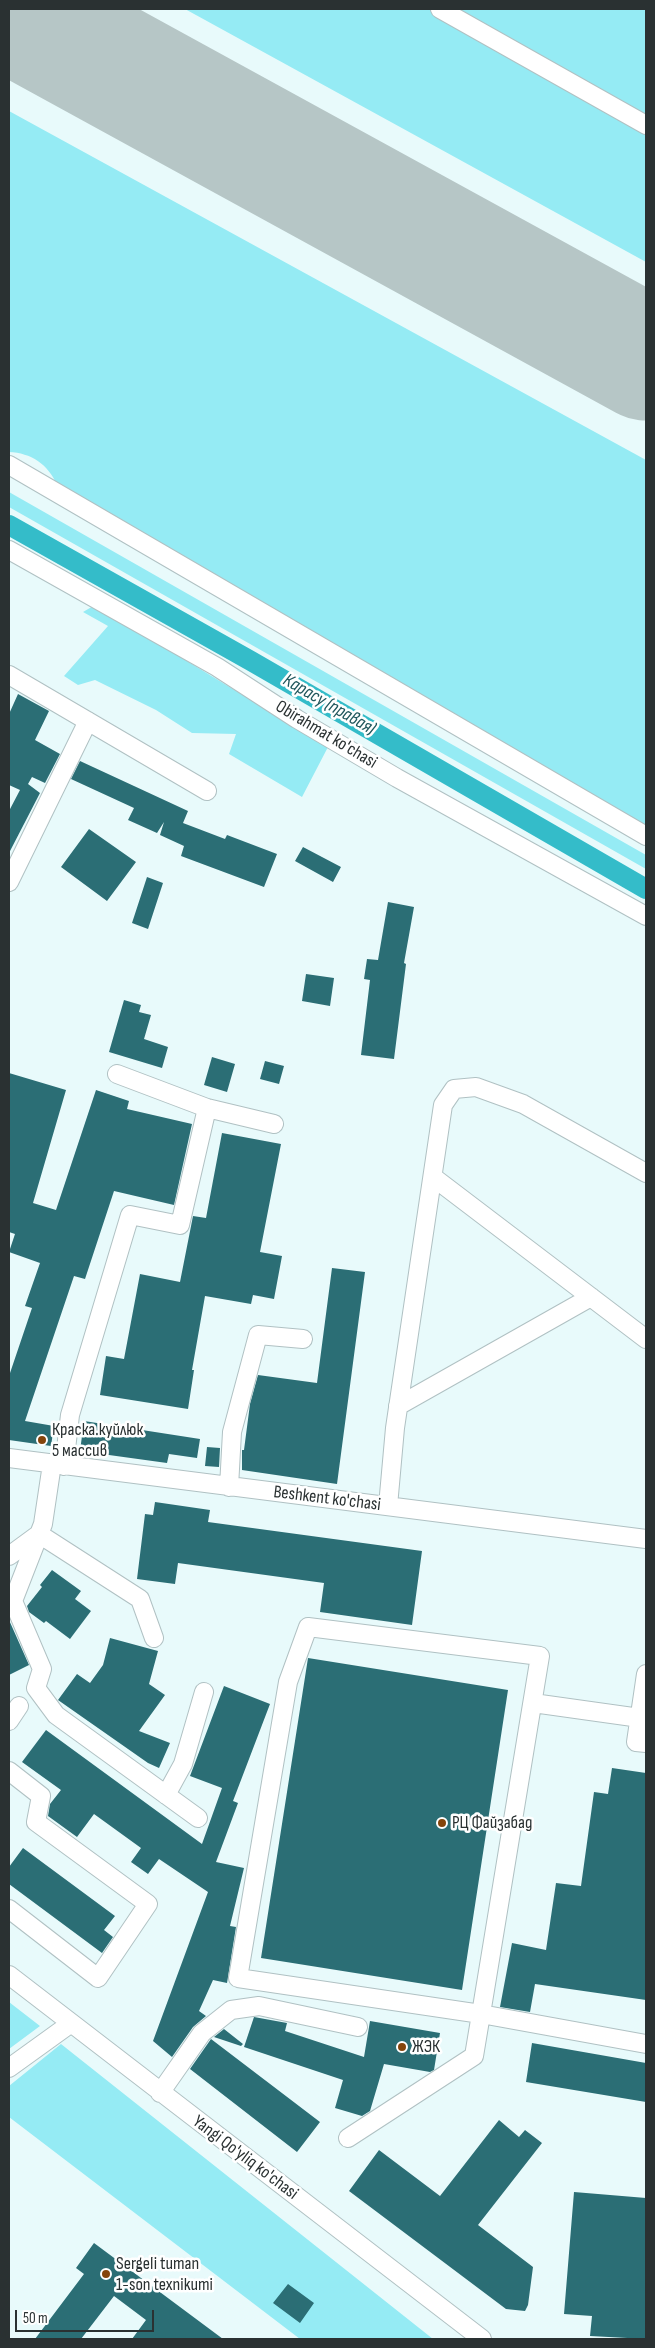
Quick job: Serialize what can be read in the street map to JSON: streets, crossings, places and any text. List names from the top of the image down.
{
  "streets": {
    "street": ["Obirahmat ko'chasi", "Beshkent ko'chasi", "Yangi Qo'yliq ko'chasi"]
  },
  "water": ["Карасу (правая)"],
  "places": [
    "Краска.куйлюк 5 массив",
    "РЦ Файзабад",
    "ЖЭК",
    "Sergeli tuman 1-son texnikumi"
  ],
  "scale_bar": "50 m"
}
